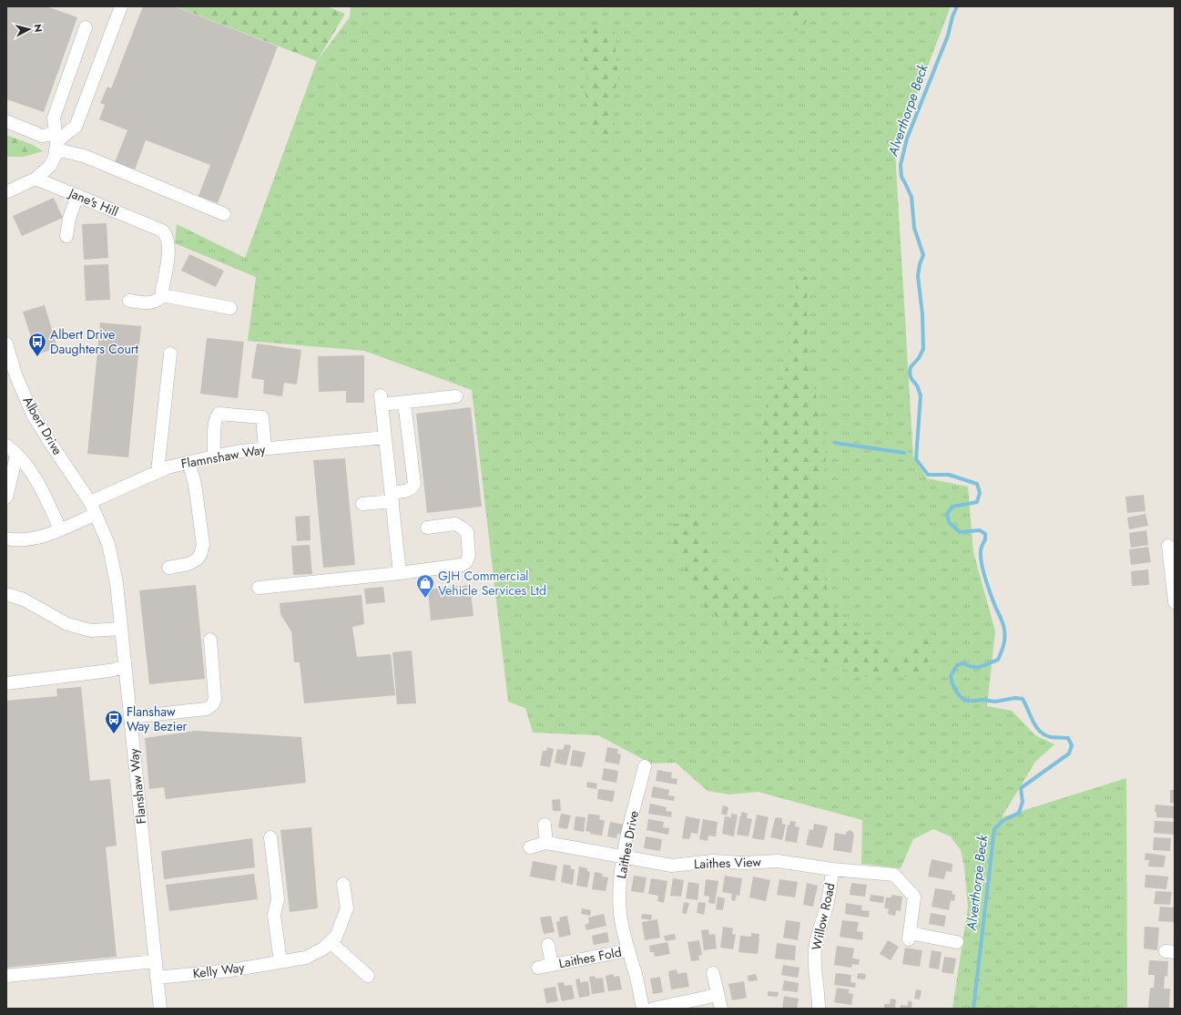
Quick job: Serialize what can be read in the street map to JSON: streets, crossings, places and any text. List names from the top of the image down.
{
  "streets": {
    "street": [
      "Jane's Hill",
      "Albert Drive",
      "Flamnshaw Way",
      "Flanshaw Way",
      "Laithes Drive",
      "Laithes View",
      "Willow Road",
      "Laithes Fold",
      "Kelly Way"
    ]
  },
  "crossings": [
    ["Albert Drive", "Flamnshaw Way"],
    ["Albert Drive", "Flanshaw Way"],
    ["Flamnshaw Way", "Flanshaw Way"],
    ["Flanshaw Way", "Kelly Way"],
    ["Laithes Drive", "Laithes View"],
    ["Laithes Drive", "Laithes Fold"],
    ["Laithes View", "Willow Road"]
  ],
  "water": ["Alverthorpe Beck"],
  "places": {
    "bus stop": ["Albert Drive Daughters Court", "Flanshaw Way Bezier"],
    "shop": ["GJH Commercial Vehicle Services Ltd"]
  },
  "north": "right"
}
